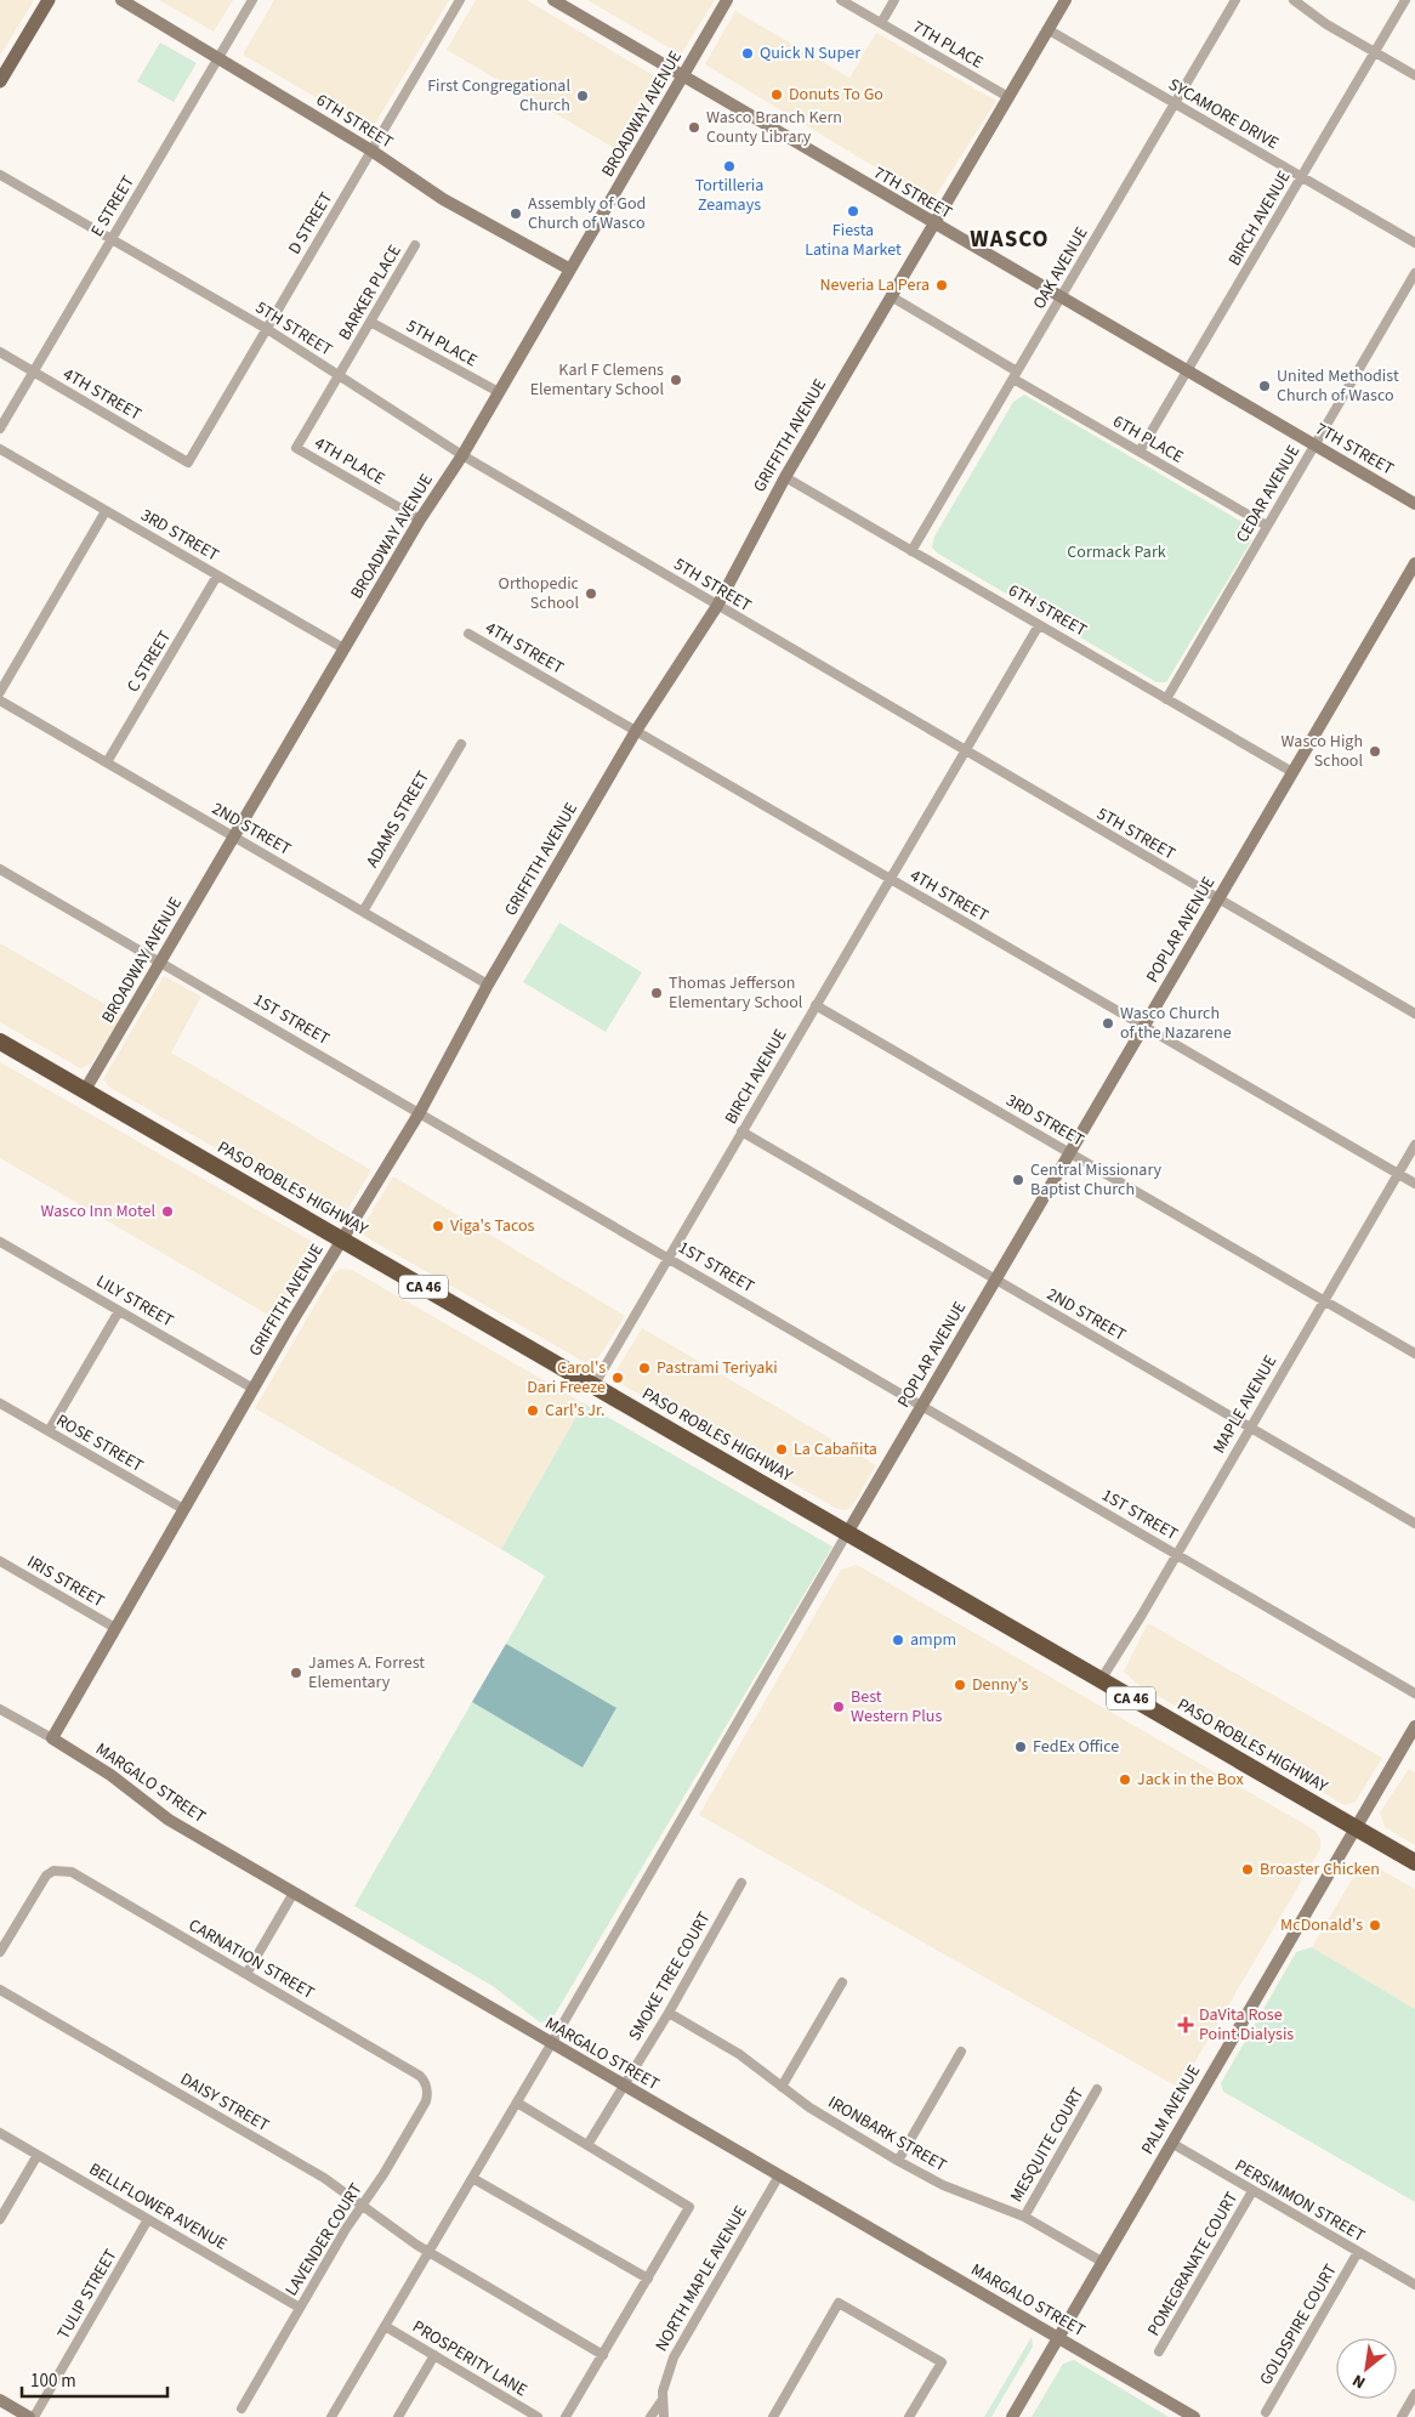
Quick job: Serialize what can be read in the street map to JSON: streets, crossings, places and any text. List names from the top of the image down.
{
  "streets": {
    "highway": ["PASO ROBLES HIGHWAY", "CA 46"],
    "street": [
      "7TH PLACE",
      "BROADWAY AVENUE",
      "SYCAMORE DRIVE",
      "6TH STREET",
      "7TH STREET",
      "E STREET",
      "BIRCH AVENUE",
      "D STREET",
      "OAK AVENUE",
      "BARKER PLACE",
      "5TH STREET",
      "5TH PLACE",
      "4TH STREET",
      "GRIFFITH AVENUE",
      "6TH PLACE",
      "4TH PLACE",
      "CEDAR AVENUE",
      "3RD STREET",
      "C STREET",
      "ADAMS STREET",
      "2ND STREET",
      "POPLAR AVENUE",
      "1ST STREET",
      "LILY STREET",
      "MAPLE AVENUE",
      "ROSE STREET",
      "IRIS STREET",
      "MARGALO STREET",
      "CARNATION STREET",
      "SMOKE TREE COURT",
      "DAISY STREET",
      "PALM AVENUE",
      "IRONBARK STREET",
      "MESQUITE COURT",
      "PERSIMMON STREET",
      "BELLFLOWER AVENUE",
      "LAVENDER COURT",
      "POMEGRANATE COURT",
      "NORTH MAPLE AVENUE",
      "TULIP STREET",
      "GOLDSPIRE COURT",
      "PROSPERITY LANE"
    ]
  },
  "crossings": [
    ["7TH PLACE", "GRIFFITH AVENUE"],
    ["BROADWAY AVENUE", "6TH STREET"],
    ["BROADWAY AVENUE", "7TH STREET"],
    ["BROADWAY AVENUE", "5TH STREET"],
    ["BROADWAY AVENUE", "5TH PLACE"],
    ["BROADWAY AVENUE", "4TH PLACE"],
    ["BROADWAY AVENUE", "3RD STREET"],
    ["BROADWAY AVENUE", "2ND STREET"],
    ["BROADWAY AVENUE", "1ST STREET"],
    ["BROADWAY AVENUE", "PASO ROBLES HIGHWAY"],
    ["SYCAMORE DRIVE", "BIRCH AVENUE"],
    ["SYCAMORE DRIVE", "OAK AVENUE"],
    ["SYCAMORE DRIVE", "GRIFFITH AVENUE"],
    ["6TH STREET", "E STREET"],
    ["6TH STREET", "BIRCH AVENUE"],
    ["6TH STREET", "D STREET"],
    ["6TH STREET", "OAK AVENUE"],
    ["6TH STREET", "GRIFFITH AVENUE"],
    ["6TH STREET", "CEDAR AVENUE"],
    ["6TH STREET", "POPLAR AVENUE"],
    ["7TH STREET", "BIRCH AVENUE"],
    ["7TH STREET", "OAK AVENUE"],
    ["7TH STREET", "GRIFFITH AVENUE"],
    ["7TH STREET", "CEDAR AVENUE"],
    ["E STREET", "5TH STREET"],
    ["E STREET", "4TH STREET"],
    ["BIRCH AVENUE", "5TH STREET"],
    ["BIRCH AVENUE", "4TH STREET"],
    ["BIRCH AVENUE", "6TH PLACE"],
    ["BIRCH AVENUE", "3RD STREET"],
    ["BIRCH AVENUE", "2ND STREET"],
    ["BIRCH AVENUE", "1ST STREET"],
    ["BIRCH AVENUE", "PASO ROBLES HIGHWAY"],
    ["D STREET", "5TH STREET"],
    ["D STREET", "4TH STREET"],
    ["OAK AVENUE", "6TH PLACE"],
    ["BARKER PLACE", "5TH STREET"],
    ["BARKER PLACE", "5TH PLACE"],
    ["BARKER PLACE", "4TH PLACE"],
    ["5TH STREET", "GRIFFITH AVENUE"],
    ["5TH STREET", "POPLAR AVENUE"],
    ["4TH STREET", "GRIFFITH AVENUE"],
    ["4TH STREET", "POPLAR AVENUE"],
    ["4TH STREET", "MAPLE AVENUE"],
    ["GRIFFITH AVENUE", "6TH PLACE"],
    ["GRIFFITH AVENUE", "2ND STREET"],
    ["GRIFFITH AVENUE", "1ST STREET"],
    ["GRIFFITH AVENUE", "PASO ROBLES HIGHWAY"],
    ["GRIFFITH AVENUE", "LILY STREET"],
    ["GRIFFITH AVENUE", "ROSE STREET"],
    ["GRIFFITH AVENUE", "IRIS STREET"],
    ["GRIFFITH AVENUE", "MARGALO STREET"],
    ["6TH PLACE", "CEDAR AVENUE"],
    ["3RD STREET", "C STREET"],
    ["3RD STREET", "POPLAR AVENUE"],
    ["3RD STREET", "MAPLE AVENUE"],
    ["C STREET", "2ND STREET"],
    ["ADAMS STREET", "2ND STREET"],
    ["2ND STREET", "POPLAR AVENUE"],
    ["2ND STREET", "MAPLE AVENUE"],
    ["POPLAR AVENUE", "1ST STREET"],
    ["POPLAR AVENUE", "PASO ROBLES HIGHWAY"],
    ["1ST STREET", "MAPLE AVENUE"],
    ["PASO ROBLES HIGHWAY", "MAPLE AVENUE"],
    ["PASO ROBLES HIGHWAY", "PALM AVENUE"],
    ["MARGALO STREET", "SMOKE TREE COURT"],
    ["MARGALO STREET", "PALM AVENUE"],
    ["MARGALO STREET", "NORTH MAPLE AVENUE"],
    ["CARNATION STREET", "LAVENDER COURT"],
    ["SMOKE TREE COURT", "IRONBARK STREET"],
    ["DAISY STREET", "LAVENDER COURT"],
    ["PALM AVENUE", "IRONBARK STREET"],
    ["PALM AVENUE", "PERSIMMON STREET"],
    ["IRONBARK STREET", "MESQUITE COURT"],
    ["PERSIMMON STREET", "POMEGRANATE COURT"],
    ["PERSIMMON STREET", "GOLDSPIRE COURT"],
    ["BELLFLOWER AVENUE", "LAVENDER COURT"],
    ["BELLFLOWER AVENUE", "TULIP STREET"]
  ],
  "districts": ["WASCO"],
  "parks": ["Cormack Park"],
  "places": {
    "other": [
      "Quick N Super",
      "Donuts To Go",
      "First Congregational Church",
      "Wasco Branch Kern County Library",
      "Tortilleria Zeamays",
      "Fiesta Latina Market",
      "Assembly of God Church of Wasco",
      "Neveria La Pera",
      "Karl F Clemens Elementary School",
      "United Methodist Church of Wasco",
      "Orthopedic School",
      "Wasco High School",
      "Thomas Jefferson Elementary School",
      "Wasco Church of the Nazarene",
      "Central Missionary Baptist Church",
      "Wasco Inn Motel",
      "Viga's Tacos",
      "Pastrami Teriyaki",
      "Carol's Dari Freeze",
      "Carl's Jr.",
      "La Cabañita",
      "ampm",
      "James A. Forrest Elementary",
      "Denny's",
      "Best Western Plus",
      "FedEx Office",
      "Jack in the Box",
      "Broaster Chicken",
      "McDonald's"
    ],
    "health": ["DaVita Rose Point Dialysis"]
  },
  "scale_bar": "100 m",
  "north": "bottom left"
}
